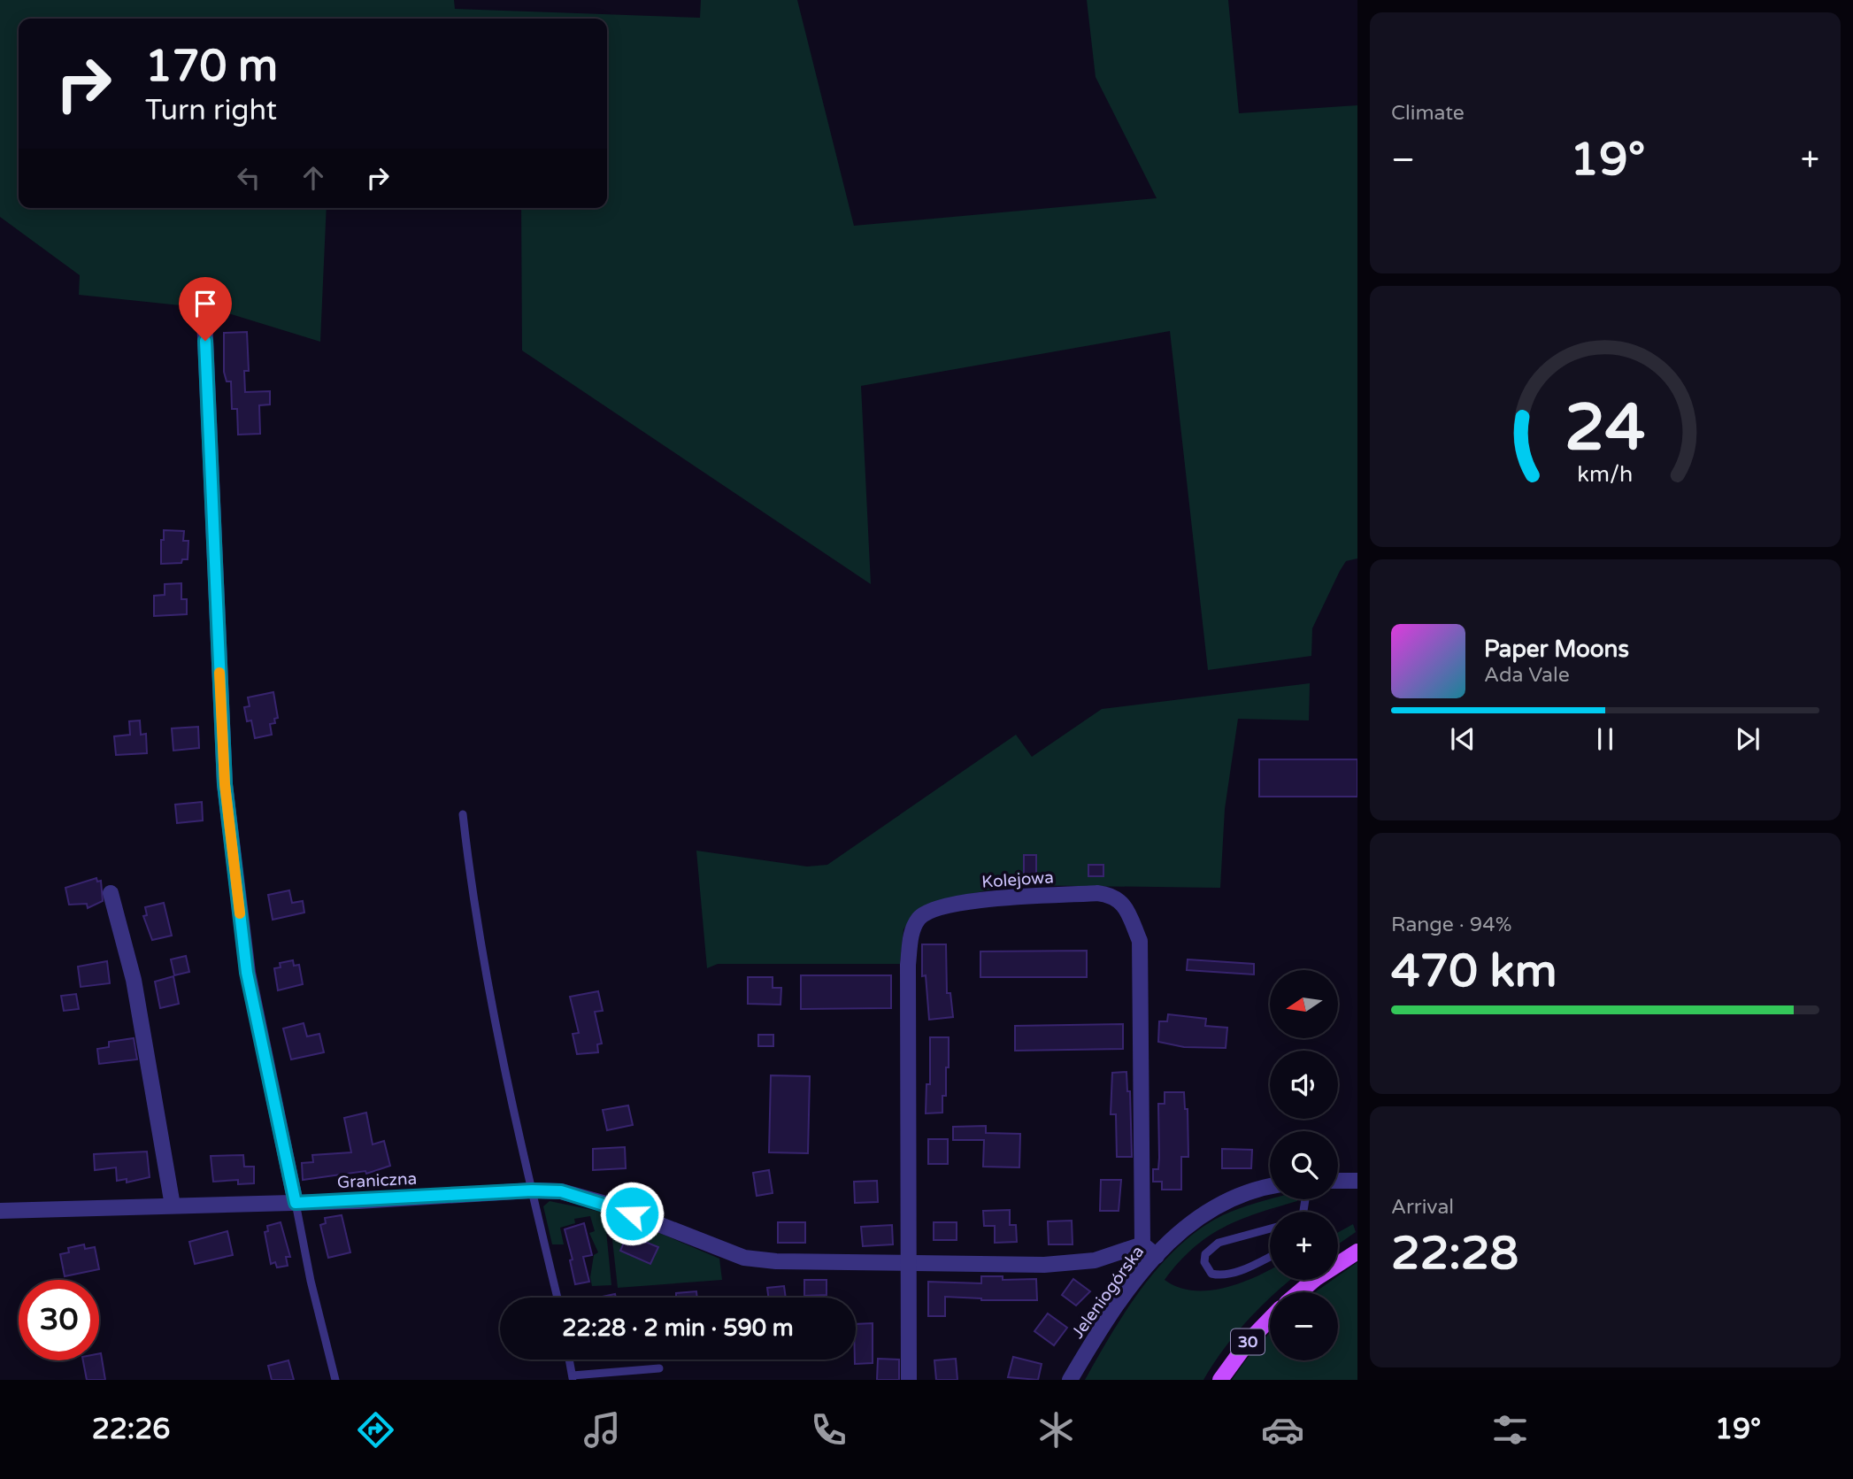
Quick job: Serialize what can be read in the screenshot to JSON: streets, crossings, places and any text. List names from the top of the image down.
{
  "streets": {
    "main road": ["30"],
    "street": ["Kolejowa", "Graniczna", "Jeleniogórska"]
  },
  "crossings": [
    ["Kolejowa", "Graniczna"]
  ],
  "north": "left",
  "page": {
    "tile": [
      "Climate",
      ["Range · 94%", "470 km"],
      ["Arrival", "22:28"]
    ],
    "turn": ["170 m", "Turn right"],
    "heat": ["−", "19°", "+"],
    "song": ["Paper Moons", "Ada Vale"],
    "map_buttons": ["+", "−"],
    "limit": "30",
    "trip": "22:28 · 2 min · 590 m",
    "tabs": ["22:26", "19°"],
    "gauge": ["24", "km/h"]
  }
}
